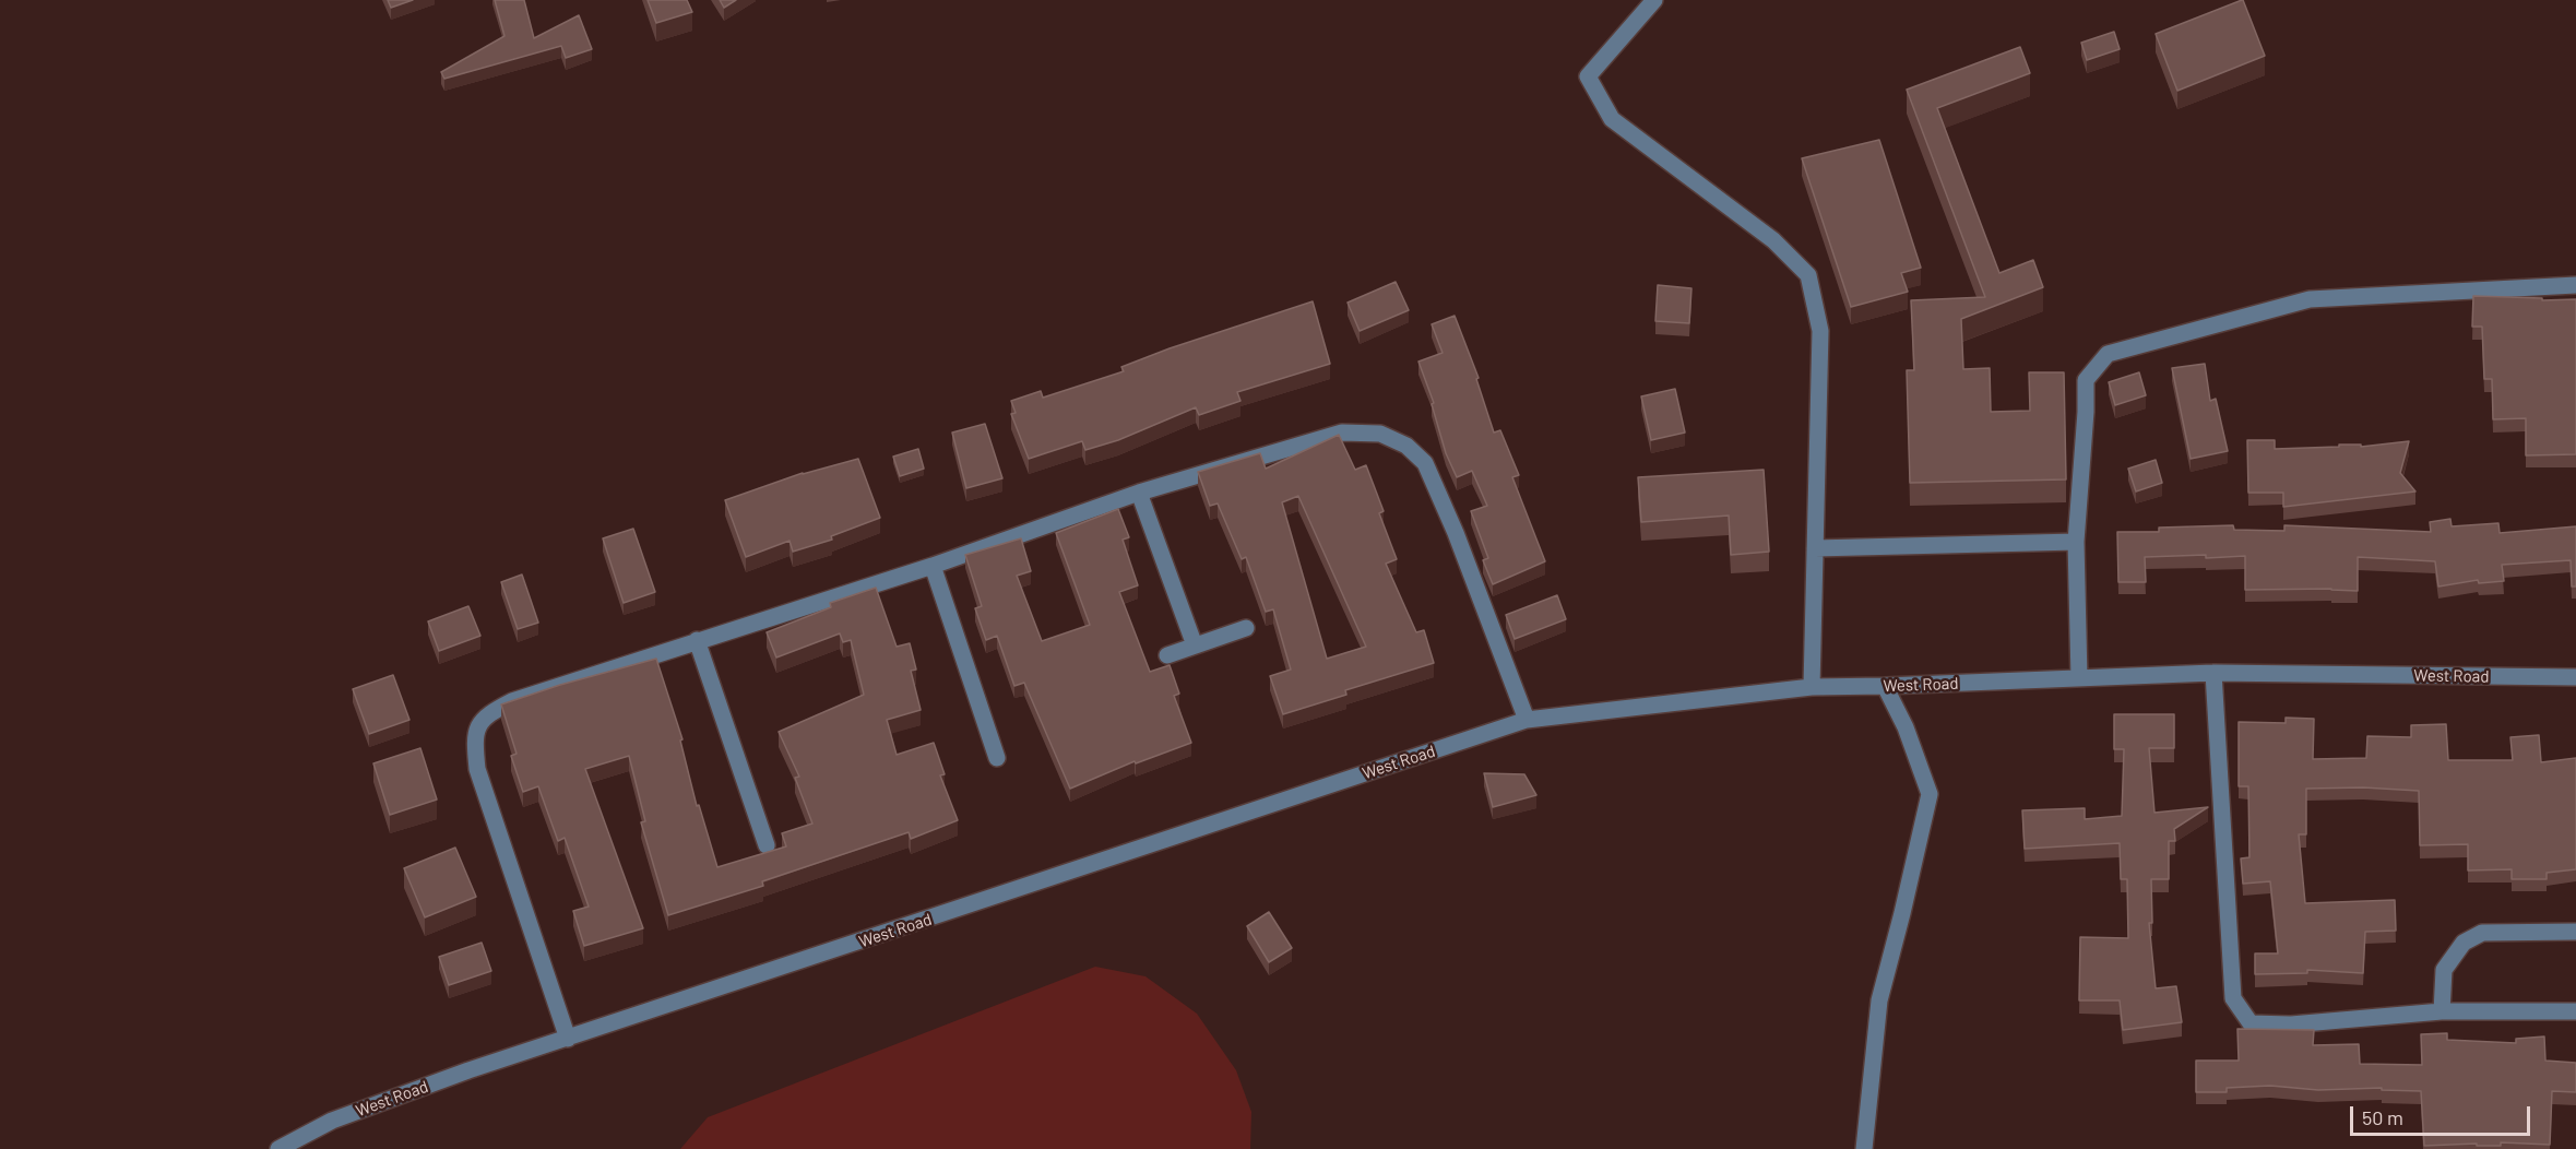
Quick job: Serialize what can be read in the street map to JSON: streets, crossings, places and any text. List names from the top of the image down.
{
  "streets": {
    "street": ["West Road"]
  },
  "scale_bar": "50 m"
}
